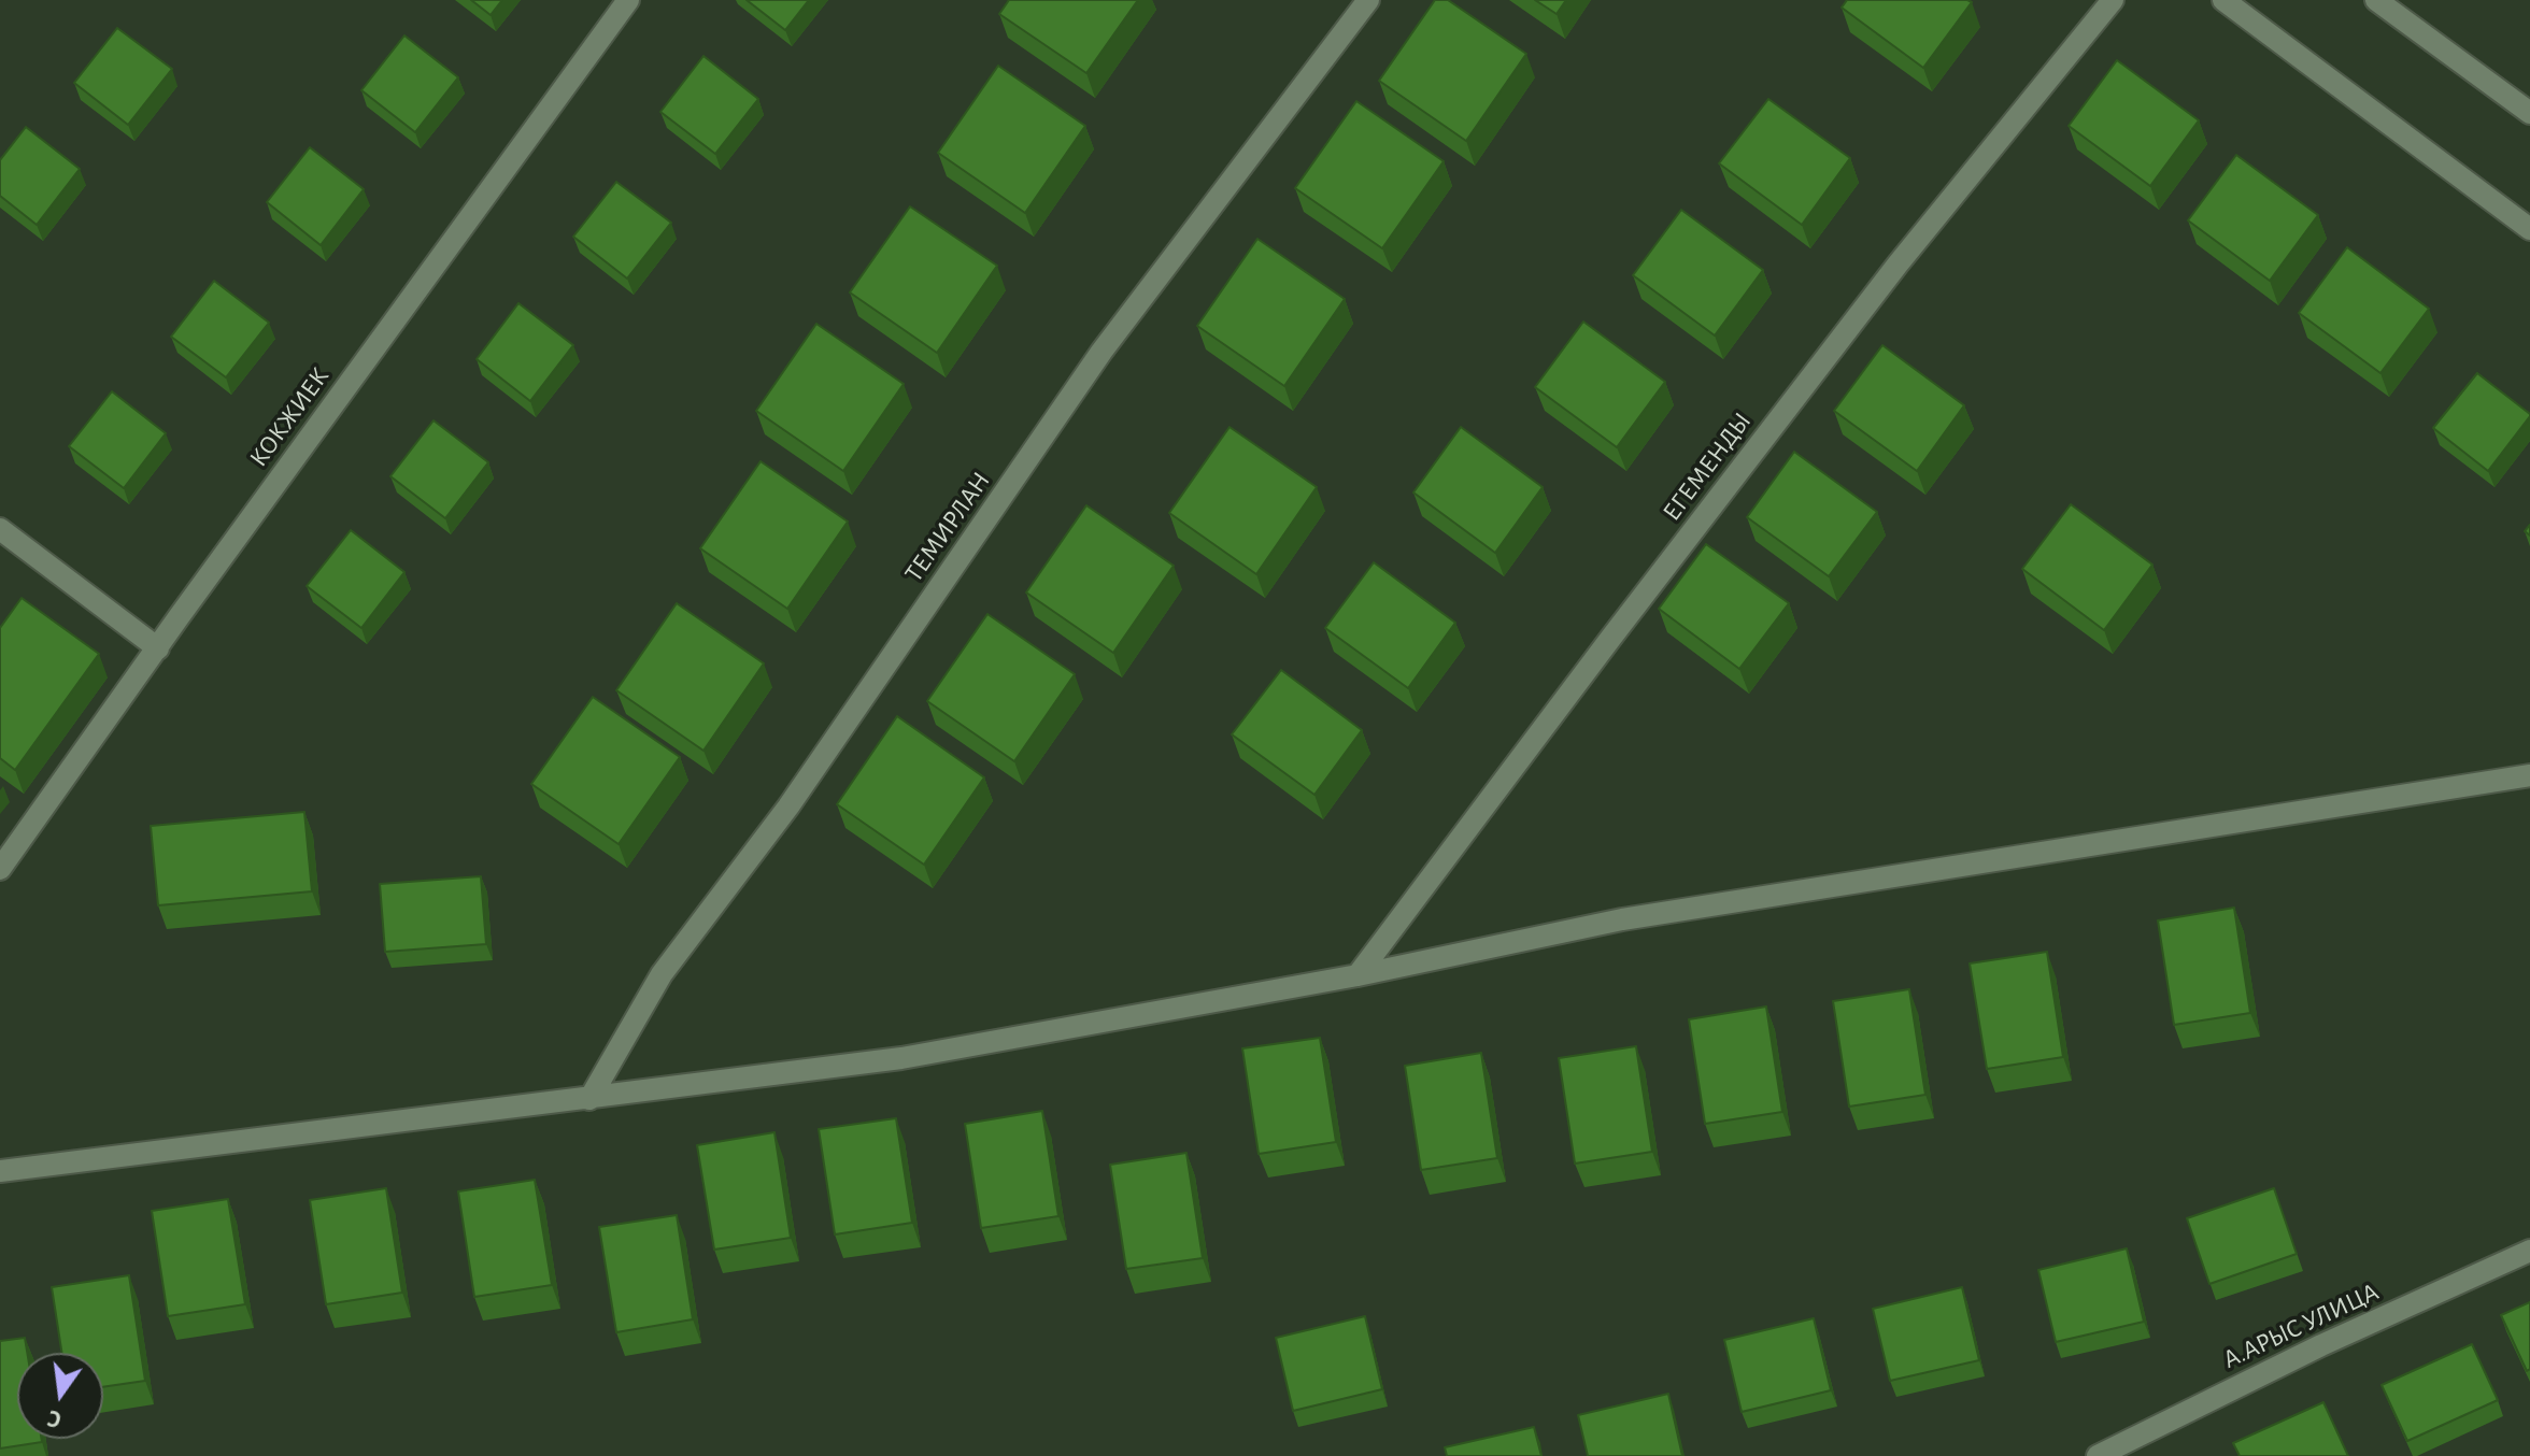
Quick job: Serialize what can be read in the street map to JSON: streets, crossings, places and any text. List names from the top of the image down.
{
  "streets": {
    "street": [
      "КОКЖИЕК",
      "ЕГЕМЕНДЫ",
      "ТЕМИРЛАН",
      "А.АРЫС УЛИЦА"
    ]
  },
  "north": "bottom"
}
